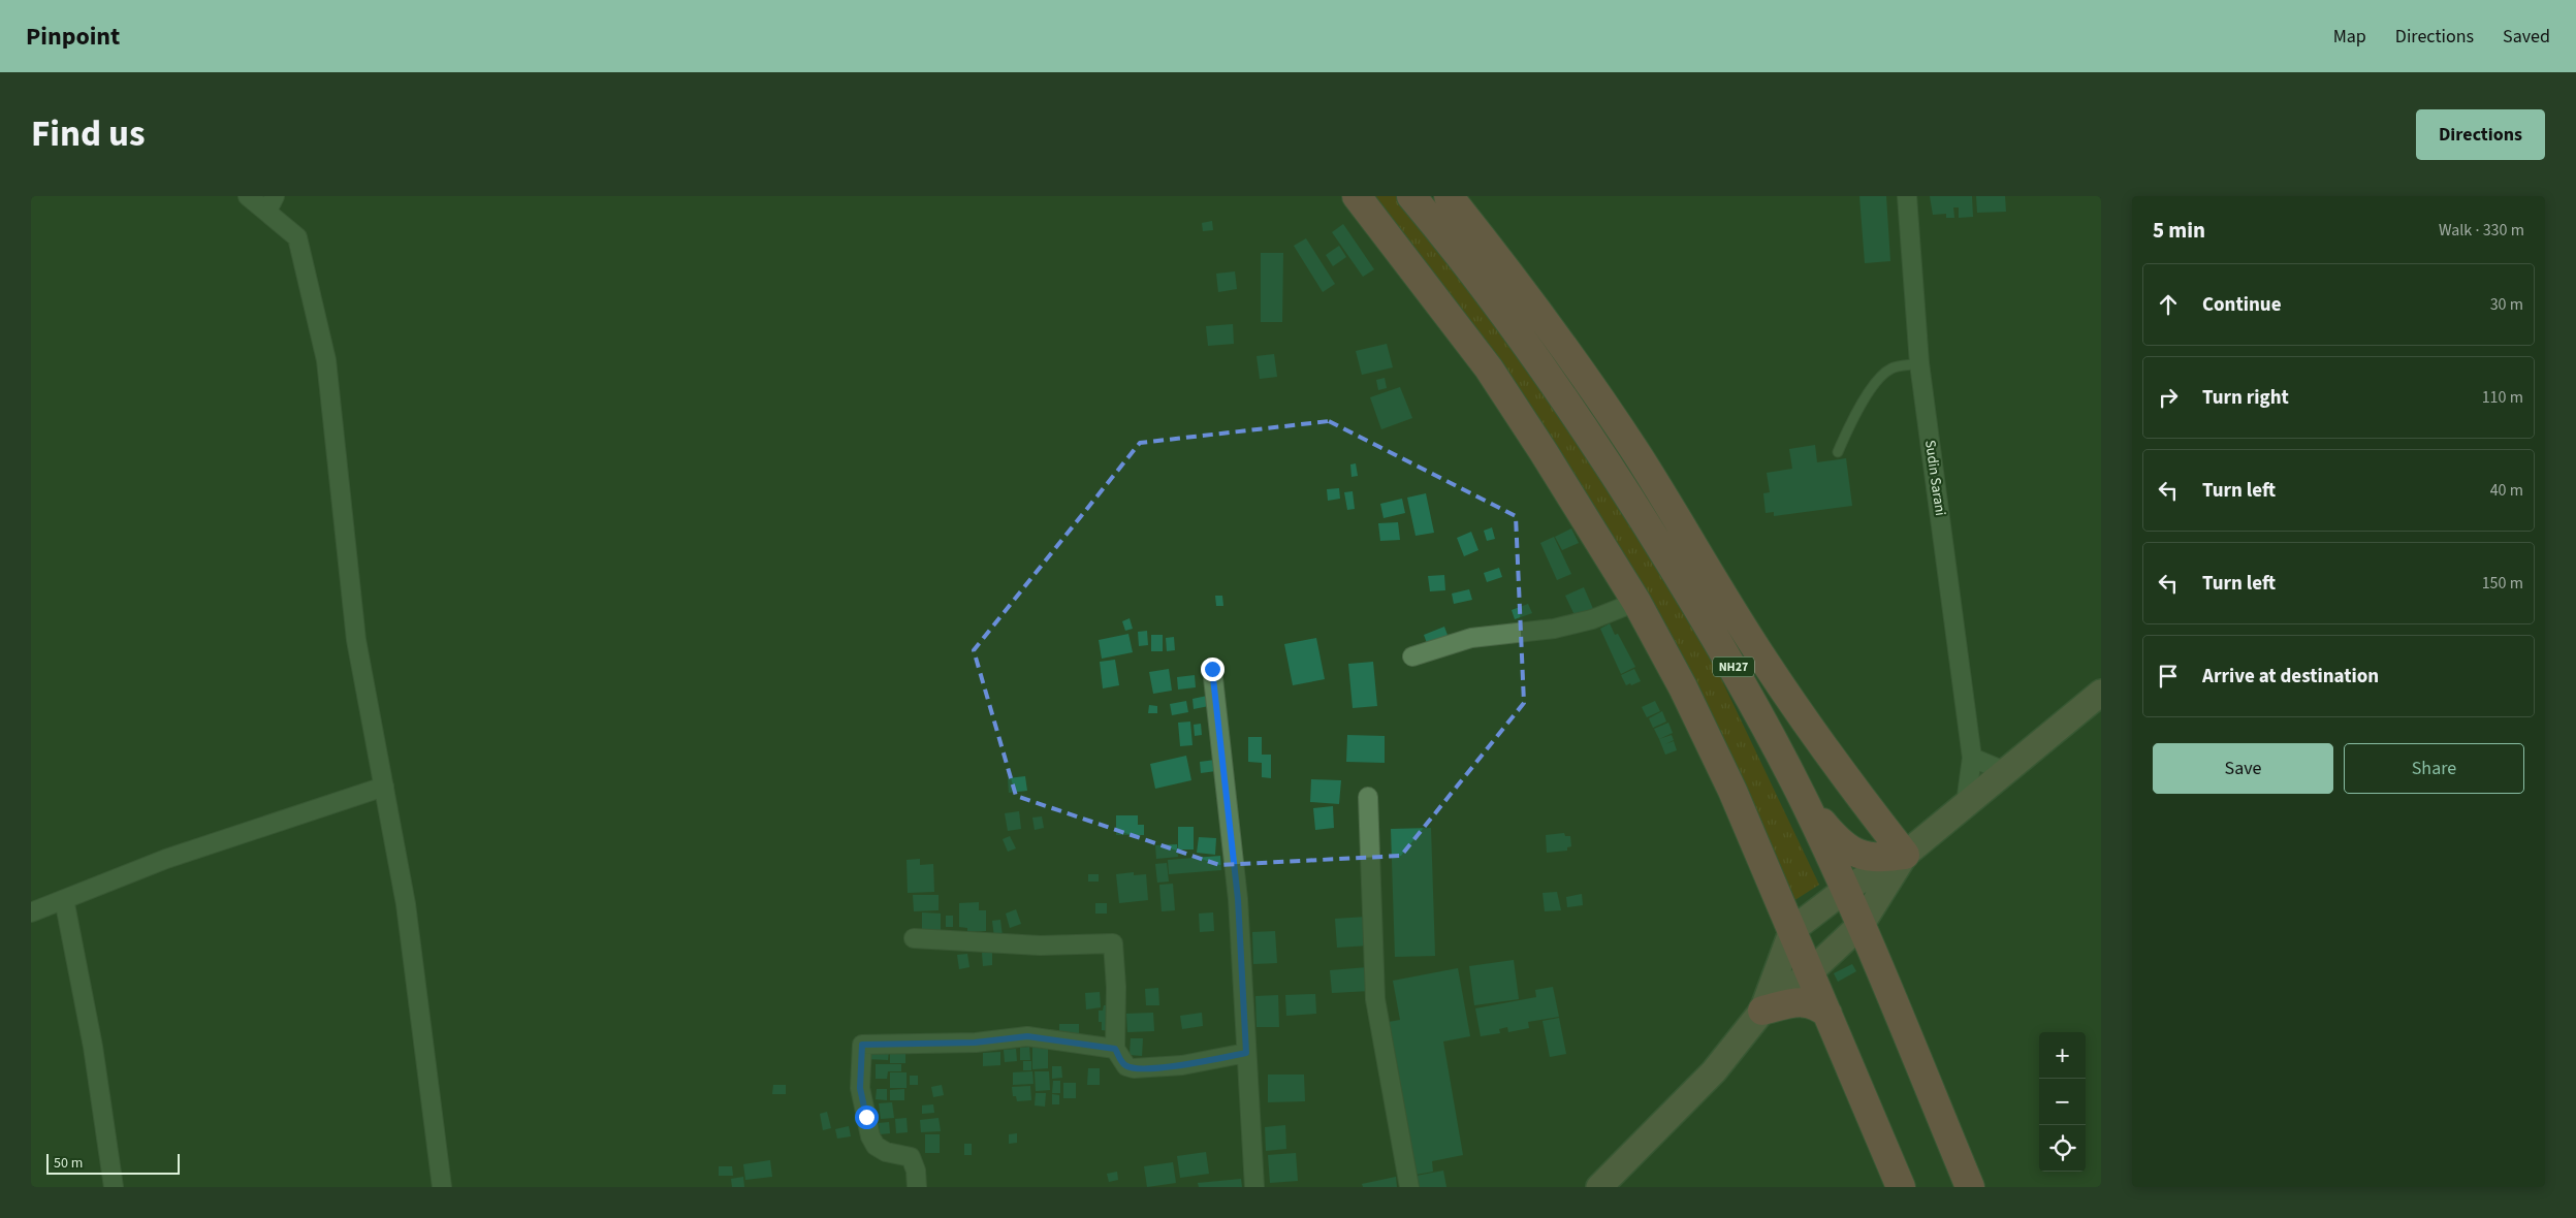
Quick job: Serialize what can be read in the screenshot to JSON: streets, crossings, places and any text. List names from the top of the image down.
{
  "streets": {
    "highway": ["NH27"],
    "street": ["Sudin Sarani"]
  },
  "scale_bar": "50 m",
  "page": {
    "header": "Pinpoint",
    "nav": ["Map", "Directions", "Saved"],
    "title": "Find us",
    "buttons": [
      "Directions",
      ["Save", "Share"]
    ],
    "heading": ["5 min", "Walk · 330 m"],
    "list": [
      ["Continue", "30 m"],
      ["Turn right", "110 m"],
      ["Turn left", "40 m"],
      ["Turn left", "150 m"],
      "Arrive at destination"
    ],
    "map_buttons": ["+", "−"],
    "scale": "50 m"
  }
}
